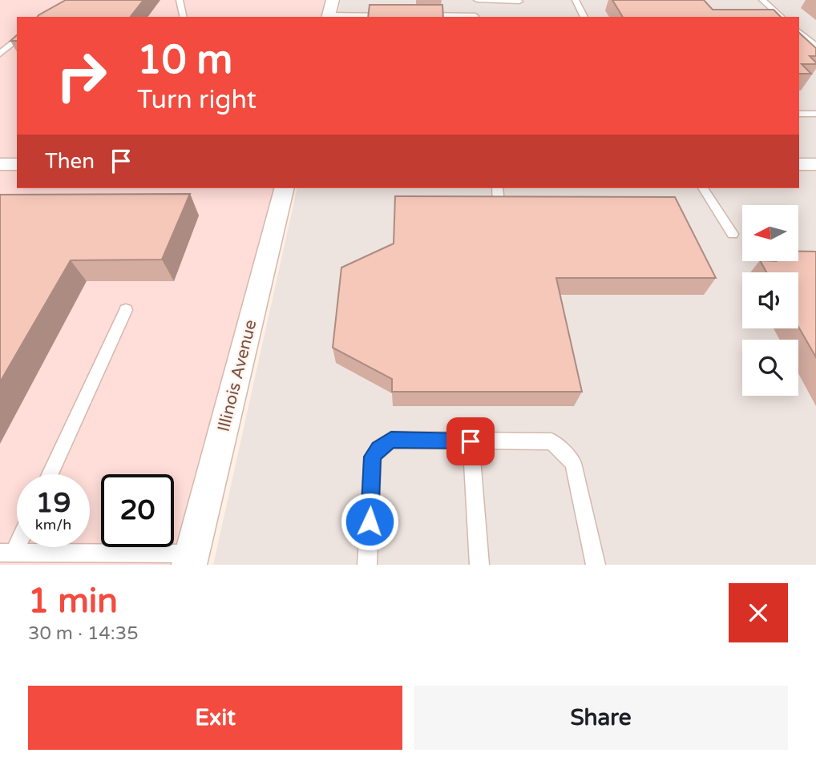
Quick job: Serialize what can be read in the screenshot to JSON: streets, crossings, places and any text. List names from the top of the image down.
{
  "streets": {
    "street": ["Illinois Avenue"]
  },
  "north": "left",
  "page": {
    "turn": ["10 m", "Turn right"],
    "then": "Then",
    "speed": "19 km/h",
    "limit": "20",
    "heading": ["1 min", "30 m · 14:35"],
    "buttons": ["Exit", "Share"]
  }
}
